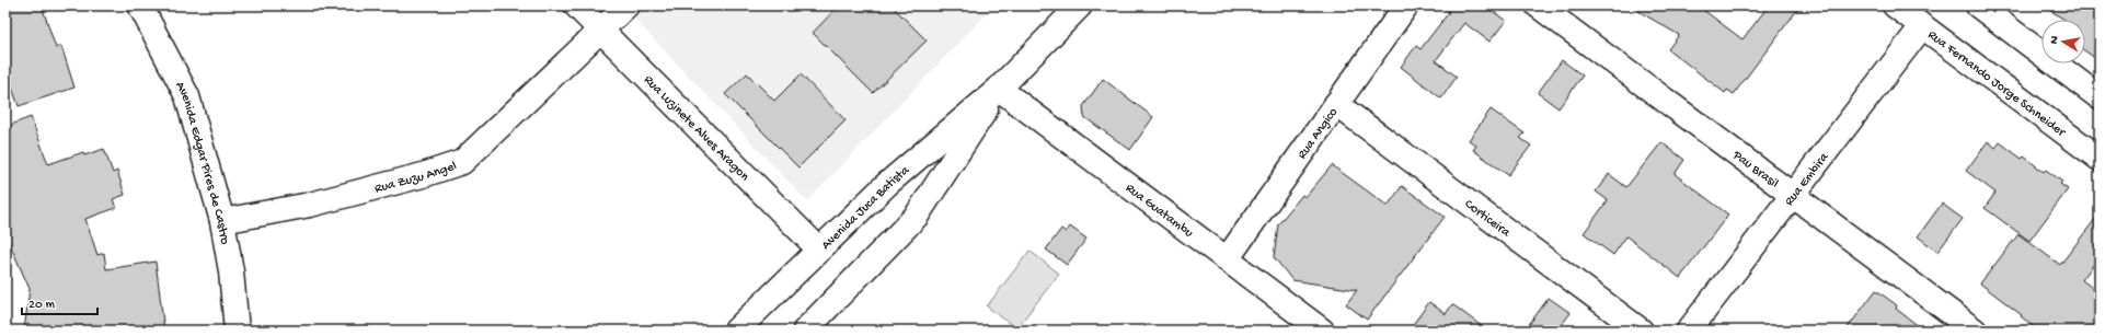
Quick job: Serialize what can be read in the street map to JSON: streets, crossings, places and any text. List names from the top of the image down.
{
  "streets": {
    "street": [
      "Rua Fernando Jorge Schneider",
      "Rua Luzinete Alves Aragon",
      "Rua Angico",
      "Avenida Edgar Pires de Castro",
      "Pau Brasil",
      "Rua Zuzu Angel",
      "Rua Embira",
      "Avenida Juca Batista",
      "Rua Guatambu",
      "Corticeira"
    ]
  },
  "crossings": [
    ["Rua Fernando Jorge Schneider", "Rua Embira"],
    ["Rua Luzinete Alves Aragon", "Rua Zuzu Angel"],
    ["Rua Luzinete Alves Aragon", "Avenida Juca Batista"],
    ["Rua Angico", "Rua Guatambu"],
    ["Rua Angico", "Corticeira"],
    ["Avenida Edgar Pires de Castro", "Rua Zuzu Angel"],
    ["Pau Brasil", "Rua Embira"],
    ["Avenida Juca Batista", "Rua Guatambu"]
  ],
  "scale_bar": "20 m",
  "north": "left"
}
